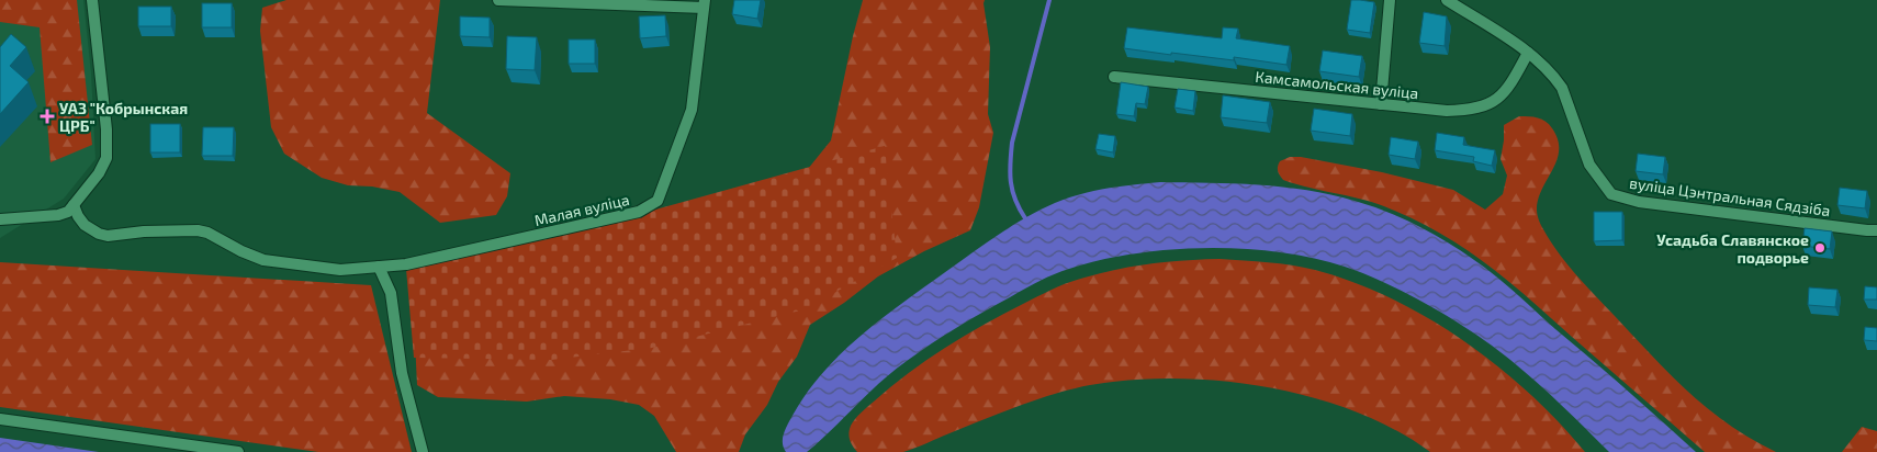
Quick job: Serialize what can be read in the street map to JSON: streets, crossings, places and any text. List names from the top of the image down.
{
  "streets": {
    "street": ["Камсамольская вуліца", "вуліца Цэнтральная Сядзіба", "Малая вуліца"]
  },
  "crossings": [
    ["Камсамольская вуліца", "вуліца Цэнтральная Сядзіба"]
  ],
  "places": {
    "health": ["УАЗ \"Кобрынская ЦРБ\""],
    "other": ["Усадьба Славянское подворье"]
  }
}
